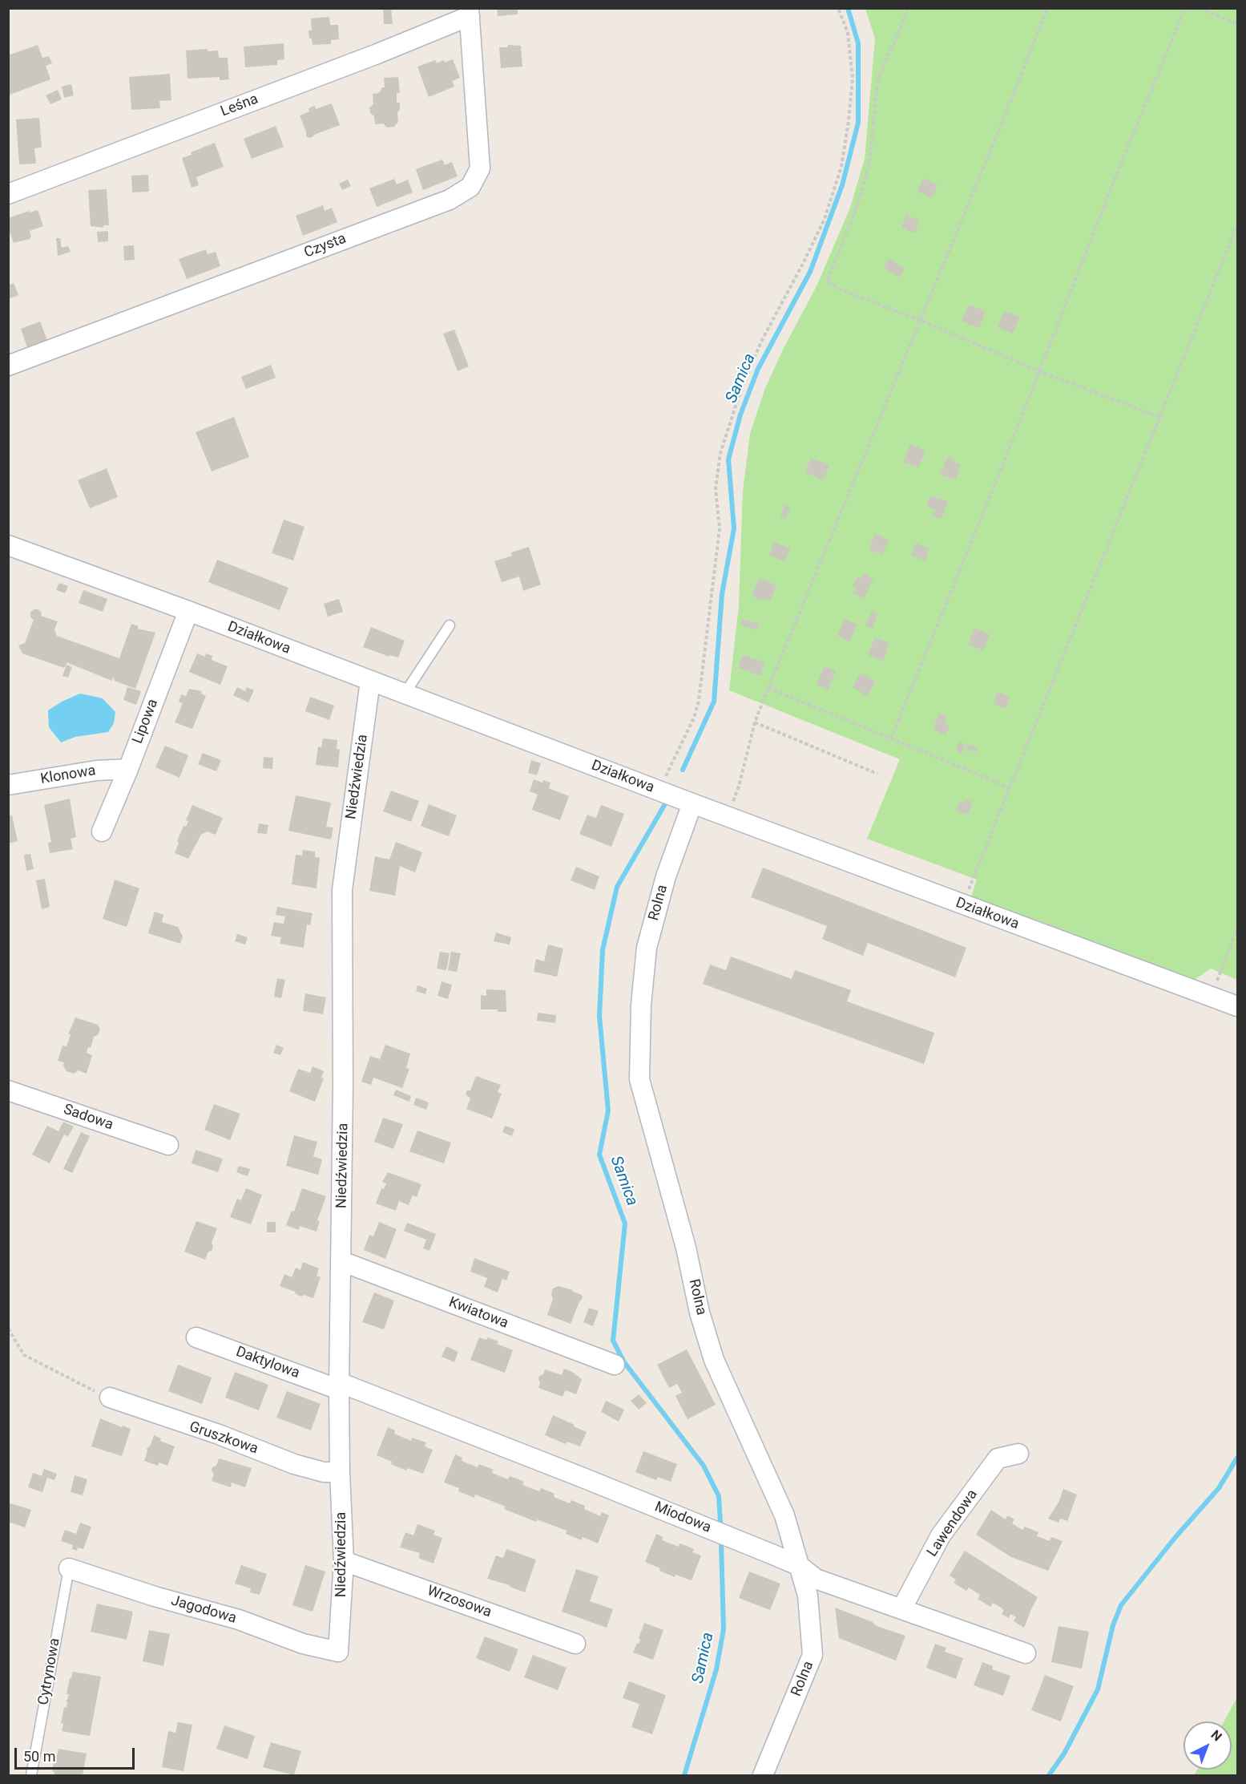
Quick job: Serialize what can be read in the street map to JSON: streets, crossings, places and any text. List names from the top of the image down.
{
  "streets": {
    "street": [
      "Leśna",
      "Czysta",
      "Działkowa",
      "Lipowa",
      "Klonowa",
      "Niedźwiedzia",
      "Rolna",
      "Sadowa",
      "Kwiatowa",
      "Daktylowa",
      "Gruszkowa",
      "Miodowa",
      "Lawendowa",
      "Wrzosowa",
      "Jagodowa"
    ],
    "lane": ["Cytrynowa"]
  },
  "crossings": [
    ["Leśna", "Czysta"],
    ["Działkowa", "Lipowa"],
    ["Działkowa", "Niedźwiedzia"],
    ["Działkowa", "Rolna"],
    ["Lipowa", "Klonowa"],
    ["Niedźwiedzia", "Kwiatowa"],
    ["Niedźwiedzia", "Daktylowa"],
    ["Niedźwiedzia", "Gruszkowa"],
    ["Niedźwiedzia", "Miodowa"],
    ["Niedźwiedzia", "Wrzosowa"],
    ["Niedźwiedzia", "Jagodowa"],
    ["Rolna", "Miodowa"],
    ["Daktylowa", "Miodowa"],
    ["Miodowa", "Lawendowa"],
    ["Jagodowa", "Cytrynowa"]
  ],
  "water": ["Samica"],
  "scale_bar": "50 m",
  "north": "top right"
}
